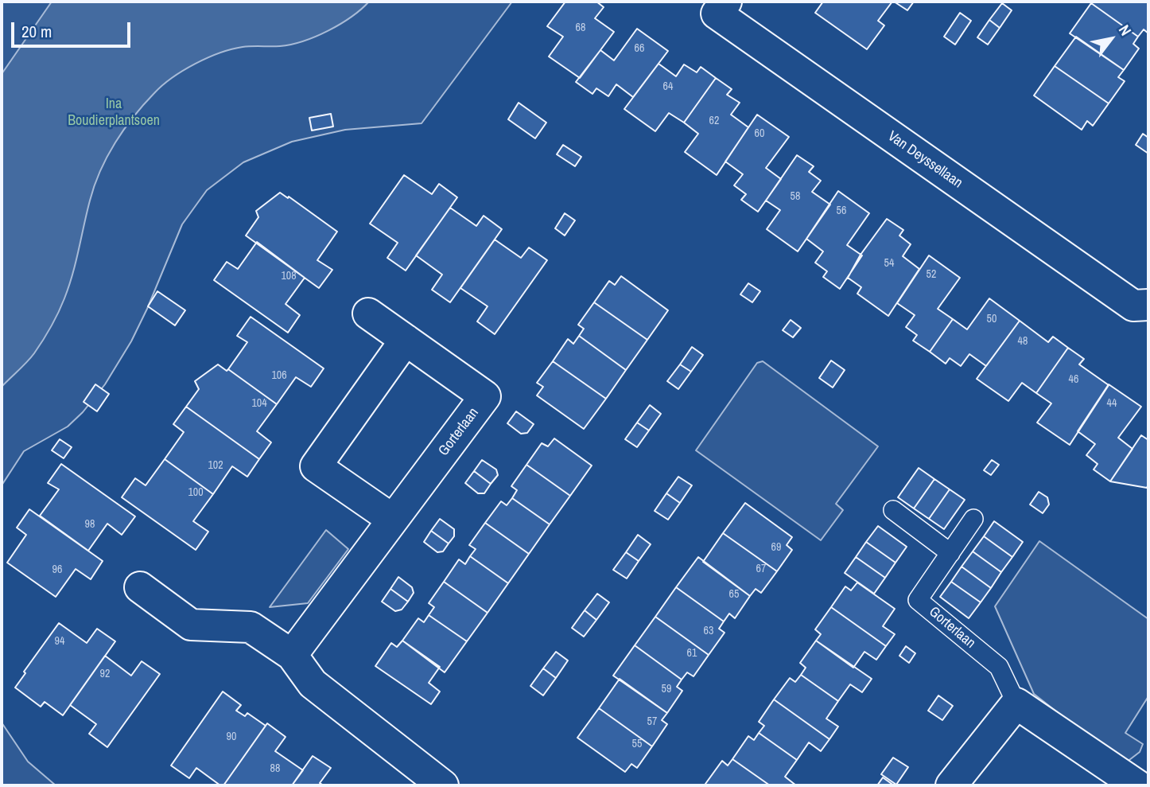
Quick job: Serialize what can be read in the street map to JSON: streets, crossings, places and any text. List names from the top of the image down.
{
  "streets": {
    "street": ["Van Deyssellaan", "Gorterlaan"]
  },
  "parks": ["Ina Boudierplantsoen"],
  "house_numbers": [
    "68",
    "66",
    "64",
    "62",
    "60",
    "58",
    "56",
    "54",
    "52",
    "108",
    "50",
    "48",
    "106",
    "46",
    "104",
    "44",
    "102",
    "100",
    "98",
    "69",
    "67",
    "96",
    "65",
    "63",
    "94",
    "61",
    "92",
    "59",
    "57",
    "90",
    "55",
    "88"
  ],
  "scale_bar": "20 m",
  "north": "top right"
}
